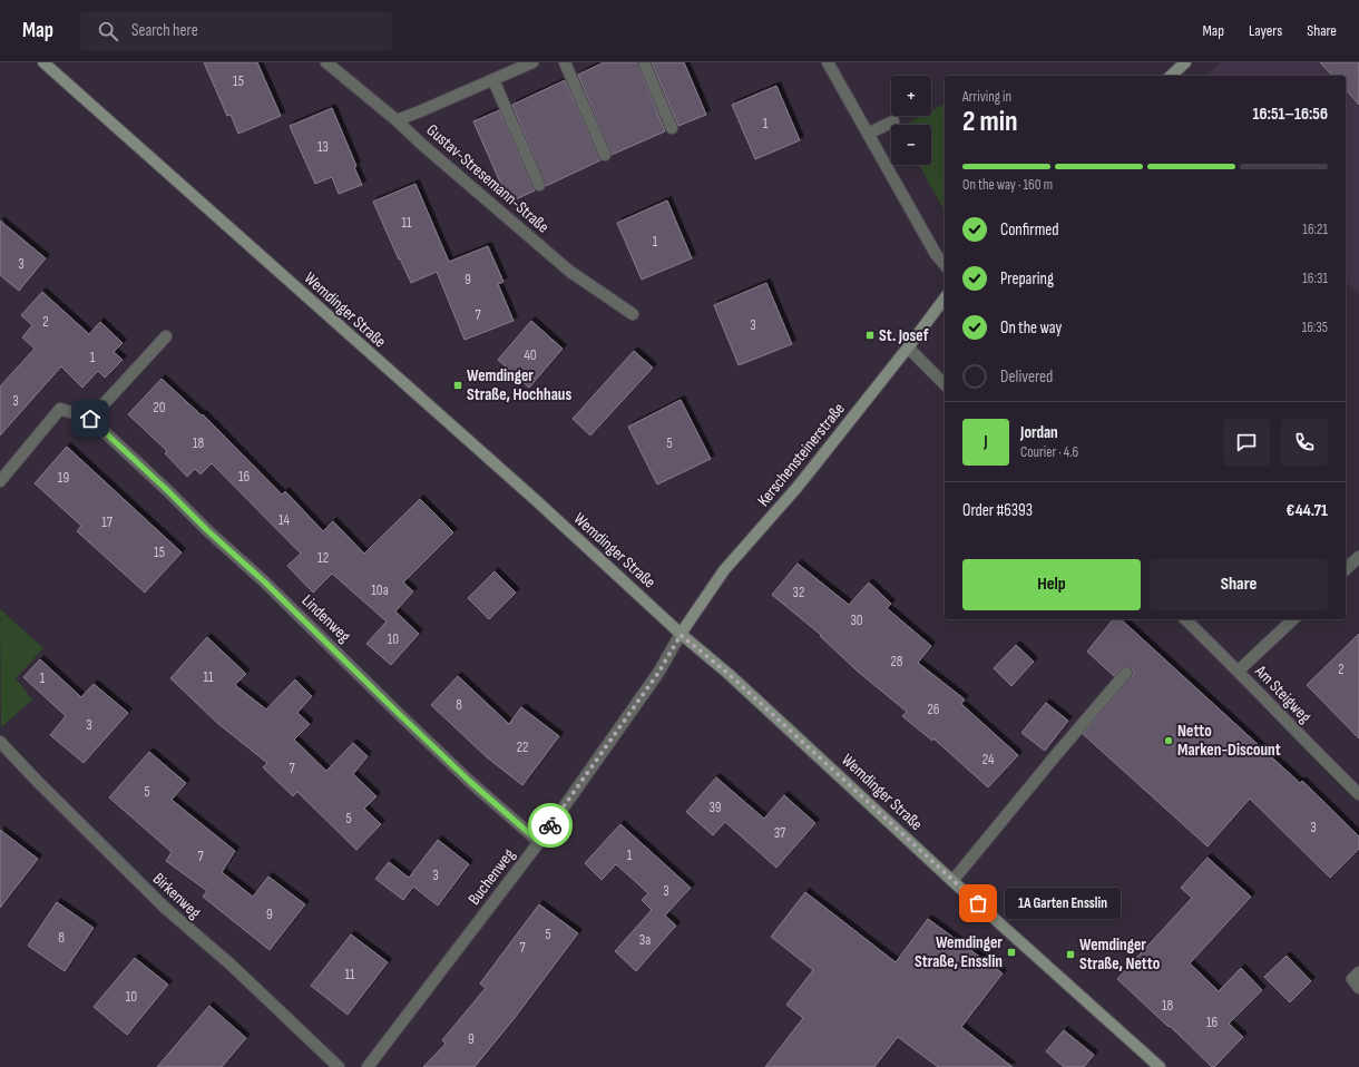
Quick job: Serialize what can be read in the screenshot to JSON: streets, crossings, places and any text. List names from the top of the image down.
{
  "streets": {
    "main road": ["Wemdinger Straße", "Kerschensteinerstraße"],
    "street": [
      "Gustav-Stresemann-Straße",
      "Lindenweg",
      "Am Steigweg",
      "Buchenweg",
      "Birkenweg"
    ]
  },
  "crossings": [
    ["Wemdinger Straße", "Kerschensteinerstraße"],
    ["Wemdinger Straße", "Buchenweg"],
    ["Kerschensteinerstraße", "Buchenweg"],
    ["Lindenweg", "Buchenweg"]
  ],
  "places": {
    "transit": [
      "St. Josef",
      "Wemdinger Straße, Hochhaus",
      "Wemdinger Straße, Ensslin",
      "Wemdinger Straße, Netto"
    ],
    "other": ["Netto Marken-Discount", "1A Garten Ensslin"]
  },
  "house_numbers": [
    "15",
    "1",
    "13",
    "11",
    "1",
    "3",
    "9",
    "7",
    "2",
    "3",
    "40",
    "1",
    "3",
    "20",
    "18",
    "5",
    "16",
    "19",
    "14",
    "17",
    "15",
    "12",
    "10a",
    "32",
    "30",
    "10",
    "28",
    "2",
    "11",
    "1",
    "8",
    "26",
    "3",
    "22",
    "24",
    "7",
    "5",
    "39",
    "5",
    "3",
    "37",
    "1",
    "7",
    "3",
    "3",
    "9",
    "5",
    "8",
    "3a",
    "7",
    "11",
    "10",
    "18",
    "16",
    "9"
  ],
  "page": {
    "header": "Map",
    "search": "Search here",
    "nav": ["Map", "Layers", "Share"],
    "map_buttons": ["+", "−"],
    "heading": ["2 min", "Arriving in", "16:51–16:56"],
    "panel": [
      "Jordan",
      "Courier · 4.6",
      "Order #6393",
      "€44.71"
    ],
    "bar": "On the way · 160 m",
    "list": [
      ["Confirmed", "16:21"],
      ["Preparing", "16:31"],
      ["On the way", "16:35"],
      "Delivered"
    ],
    "round": "J",
    "buttons": ["Help", "Share"],
    "bubble": "1A Garten Ensslin"
  }
}
